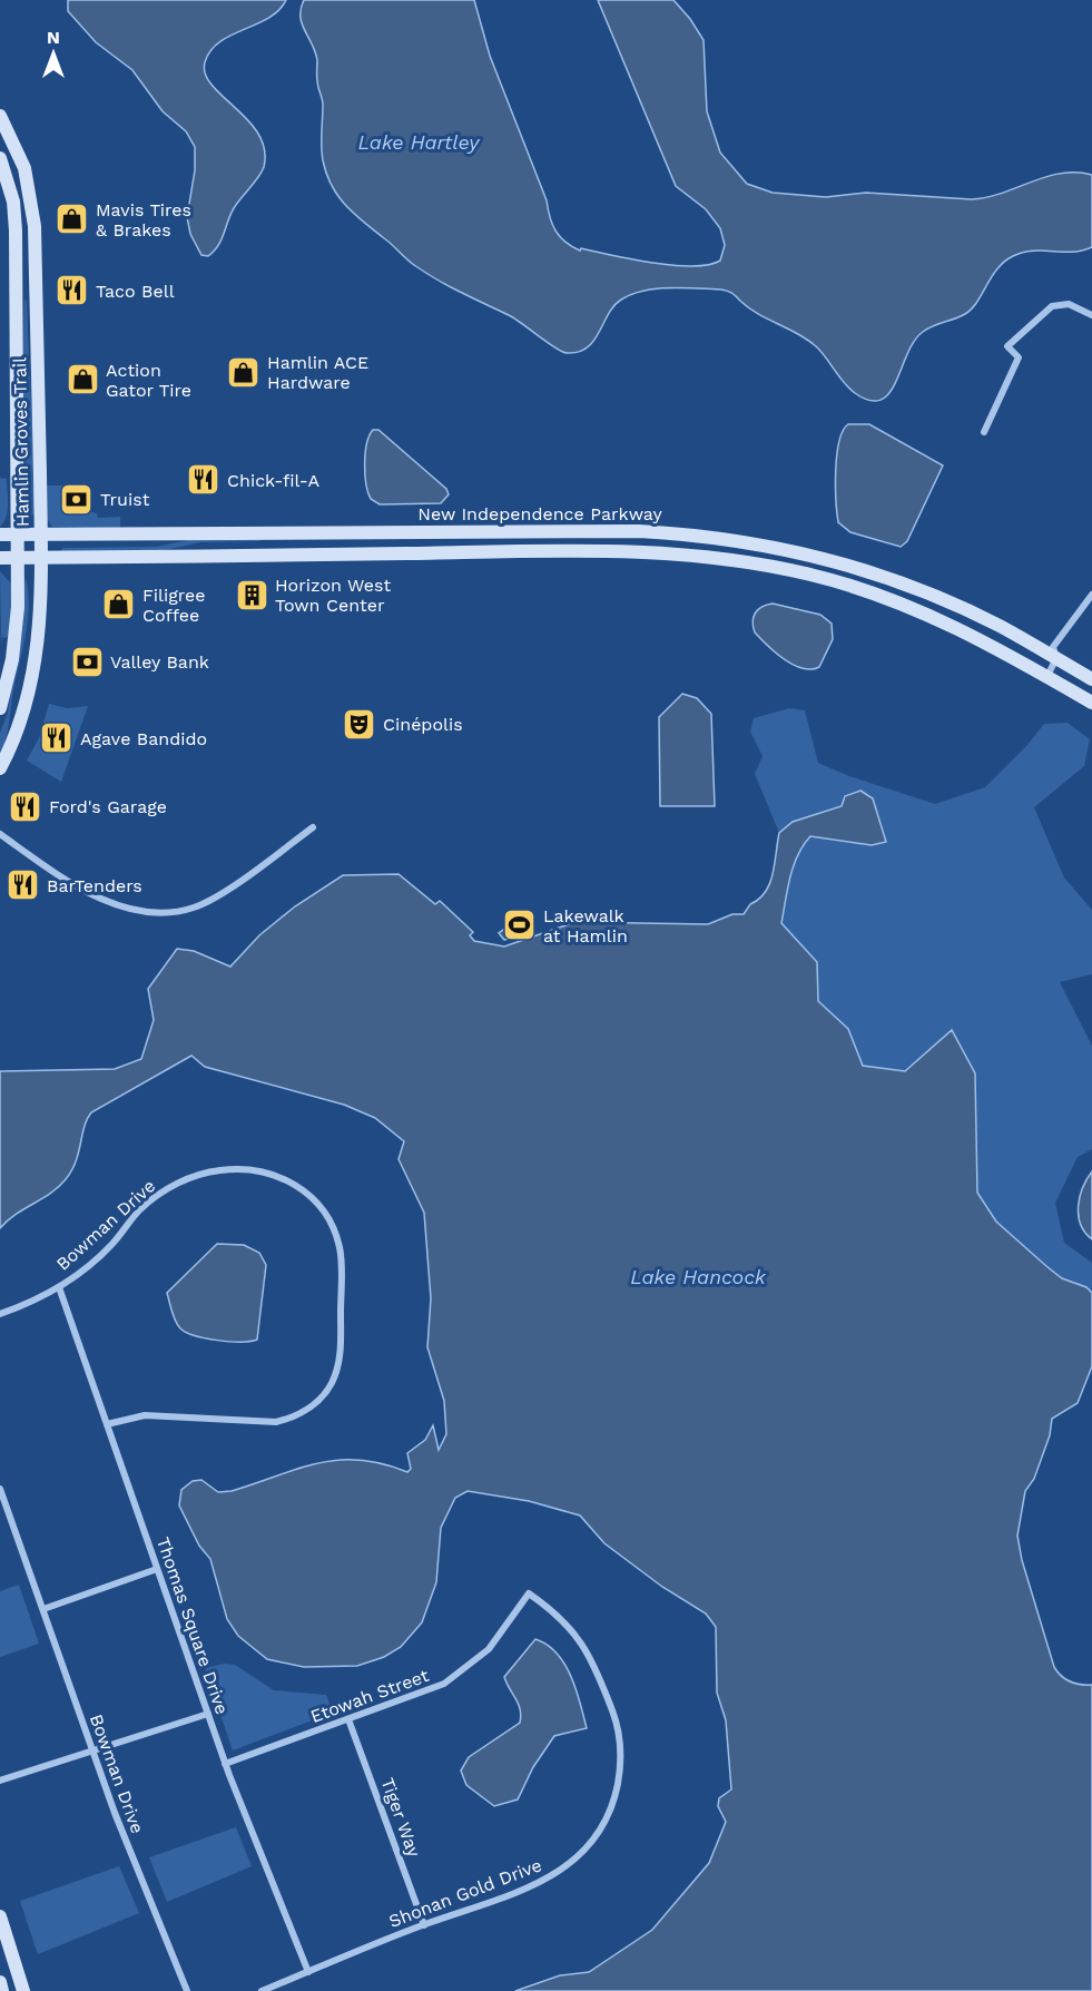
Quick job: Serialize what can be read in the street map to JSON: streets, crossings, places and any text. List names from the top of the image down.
{
  "streets": {
    "street": [
      "Hamlin Groves Trail",
      "New Independence Parkway",
      "Bowman Drive",
      "Thomas Square Drive",
      "Etowah Street",
      "Tiger Way",
      "Shonan Gold Drive"
    ]
  },
  "crossings": [
    ["Hamlin Groves Trail", "New Independence Parkway"],
    ["Bowman Drive", "Thomas Square Drive"],
    ["Thomas Square Drive", "Etowah Street"],
    ["Thomas Square Drive", "Shonan Gold Drive"],
    ["Etowah Street", "Tiger Way"],
    ["Etowah Street", "Shonan Gold Drive"],
    ["Tiger Way", "Shonan Gold Drive"]
  ],
  "water": ["Lake Hartley", "Lake Hancock"],
  "places": {
    "shop": [
      "Mavis Tires & Brakes",
      "Hamlin ACE Hardware",
      "Action Gator Tire",
      "Filigree Coffee"
    ],
    "restaurant": [
      "Taco Bell",
      "Chick-fil-A",
      "Agave Bandido",
      "Ford's Garage",
      "BarTenders"
    ],
    "bank": ["Truist", "Valley Bank"],
    "building": ["Horizon West Town Center"],
    "theatre": ["Cinépolis"],
    "sports": ["Lakewalk at Hamlin"]
  },
  "north": "top"
}
